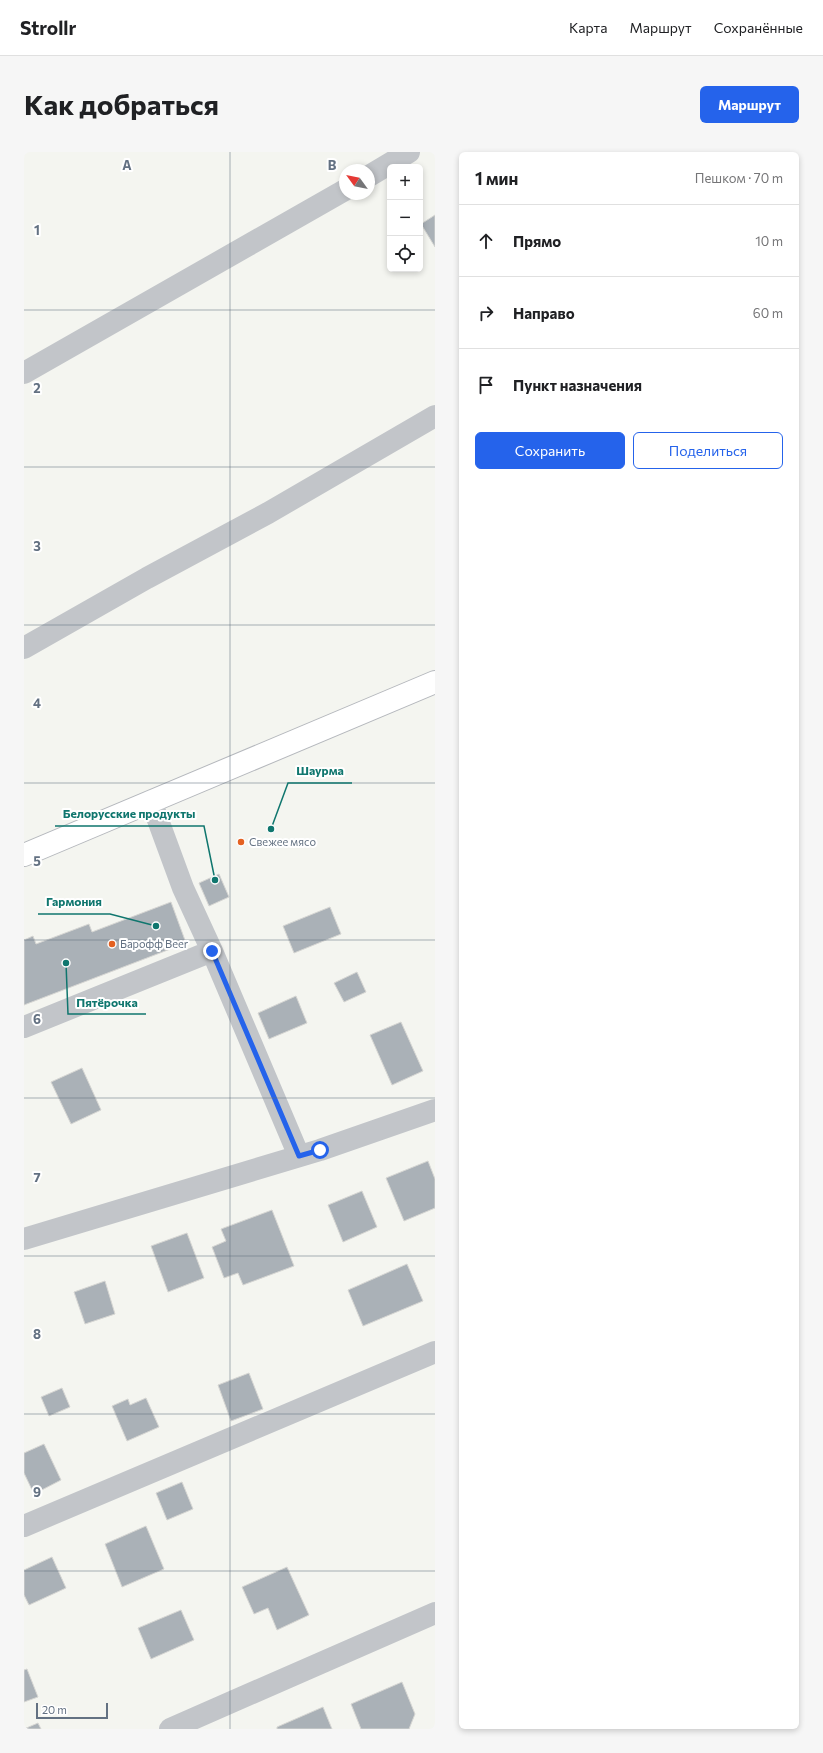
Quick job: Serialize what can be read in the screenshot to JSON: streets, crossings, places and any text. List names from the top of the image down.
{
  "places": [
    "Шаурма",
    "Свежее мясо",
    "Белорусские продукты",
    "Гармония",
    "Барофф Beer",
    "Пятёрочка"
  ],
  "scale_bar": "20 m",
  "north": "top left",
  "page": {
    "header": "Strollr",
    "nav": ["Карта", "Маршрут", "Сохранённые"],
    "buttons": [
      "Маршрут",
      ["Сохранить", "Поделиться"]
    ],
    "title": "Как добраться",
    "heading": ["1 мин", "Пешком · 70 m"],
    "map_buttons": ["+", "−"],
    "list": [
      ["Прямо", "10 m"],
      ["Направо", "60 m"],
      "Пункт назначения"
    ],
    "scale": "20 m"
  },
  "grid": {
    "columns": ["A", "B"],
    "rows": [
      "1",
      "2",
      "3",
      "4",
      "5",
      "6",
      "7",
      "8",
      "9"
    ]
  }
}
